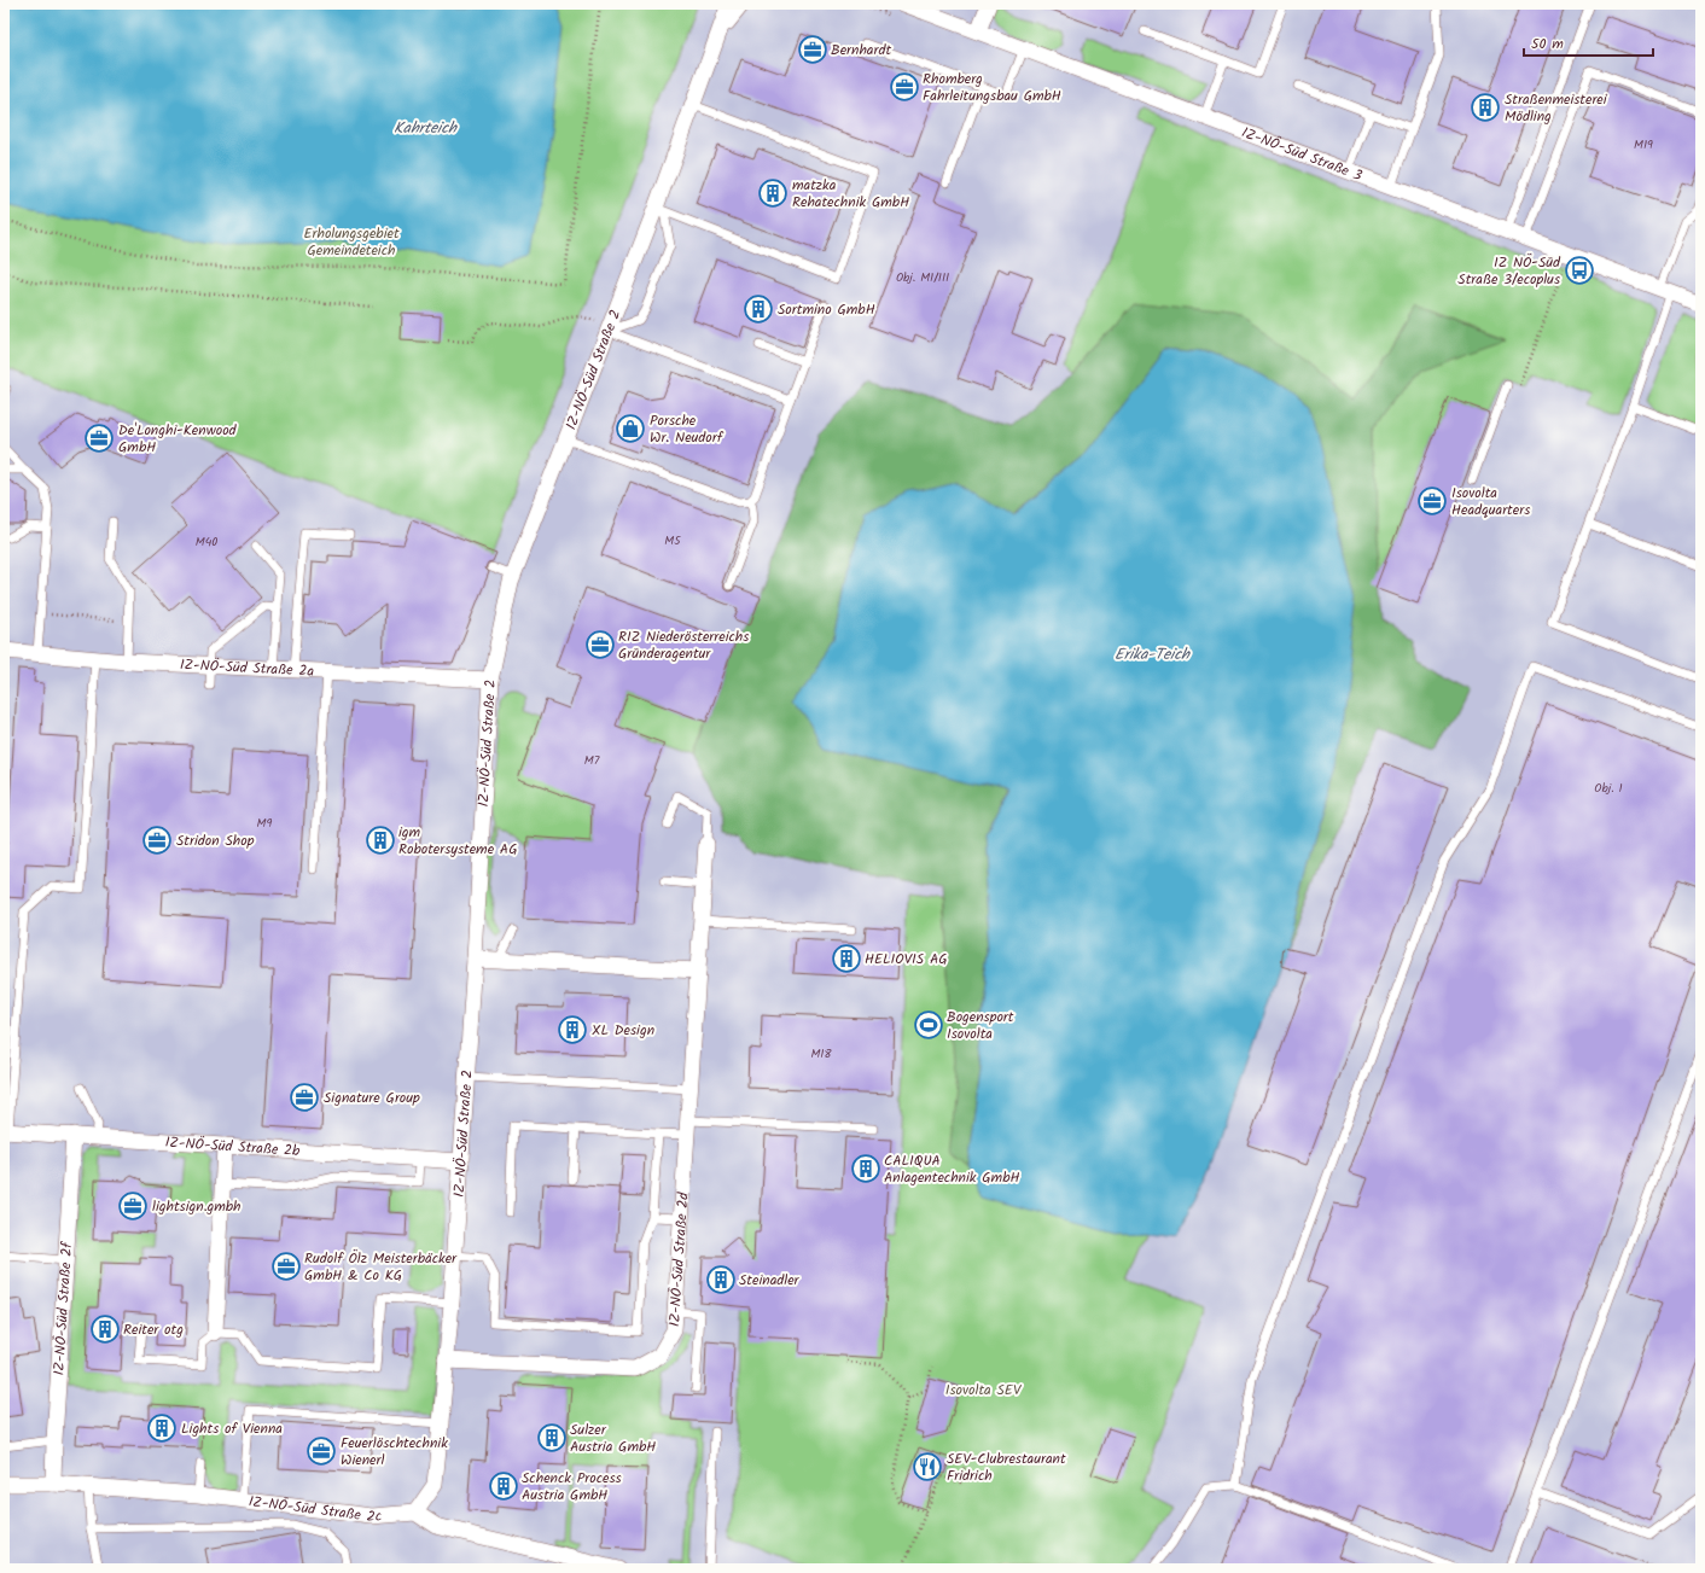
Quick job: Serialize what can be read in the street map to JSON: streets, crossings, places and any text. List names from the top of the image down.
{
  "streets": {
    "street": [
      "IZ-NÖ-Süd Straße 3",
      "IZ-NÖ-Süd Straße 2",
      "IZ-NÖ-Süd Straße 2a",
      "IZ-NÖ-Süd Straße 2b",
      "IZ-NÖ-Süd Straße 2d",
      "IZ-NÖ-Süd Straße 2f",
      "IZ-NÖ-Süd Straße 2c"
    ]
  },
  "crossings": [
    ["IZ-NÖ-Süd Straße 2", "IZ-NÖ-Süd Straße 2a"],
    ["IZ-NÖ-Süd Straße 2", "IZ-NÖ-Süd Straße 2b"],
    ["IZ-NÖ-Süd Straße 2", "IZ-NÖ-Süd Straße 2d"],
    ["IZ-NÖ-Süd Straße 2", "IZ-NÖ-Süd Straße 2c"],
    ["IZ-NÖ-Süd Straße 2b", "IZ-NÖ-Süd Straße 2f"],
    ["IZ-NÖ-Süd Straße 2f", "IZ-NÖ-Süd Straße 2c"]
  ],
  "water": ["Kahrteich", "Erika-Teich"],
  "parks": ["Erholungsgebiet Gemeindeteich", "Isovolta SEV"],
  "places": {
    "office": [
      "Bernhardt",
      "Rhomberg Fahrleitungsbau GmbH",
      "De'Longhi-Kenwood GmbH",
      "Isovolta Headquarters",
      "RIZ Niederösterreichs Gründeragentur",
      "Stridon Shop",
      "Signature Group",
      "lightsign.gmbh",
      "Rudolf Ölz Meisterbäcker GmbH & Co KG",
      "Feuerlöschtechnik Wienerl"
    ],
    "building": [
      "Straßenmeisterei Mödling",
      "matzka Rehatechnik GmbH",
      "Sortmino GmbH",
      "igm Robotersysteme AG",
      "HELIOVIS AG",
      "XL Design",
      "CALIQUA Anlagentechnik GmbH",
      "Steinadler",
      "Reiter otg",
      "Lights of Vienna",
      "Sulzer Austria GmbH",
      "Schenck Process Austria GmbH"
    ],
    "bus stop": ["IZ NÖ-Süd Straße 3/ecoplus"],
    "shop": ["Porsche Wr. Neudorf"],
    "sports": ["Bogensport Isovolta"],
    "restaurant": ["SEV-Clubrestaurant Fridrich"]
  },
  "house_numbers": [
    "M19",
    "Obj. M1/III",
    "M5",
    "M40",
    "M7",
    "Obj. 1",
    "M9",
    "M18"
  ],
  "scale_bar": "50 m"
}
